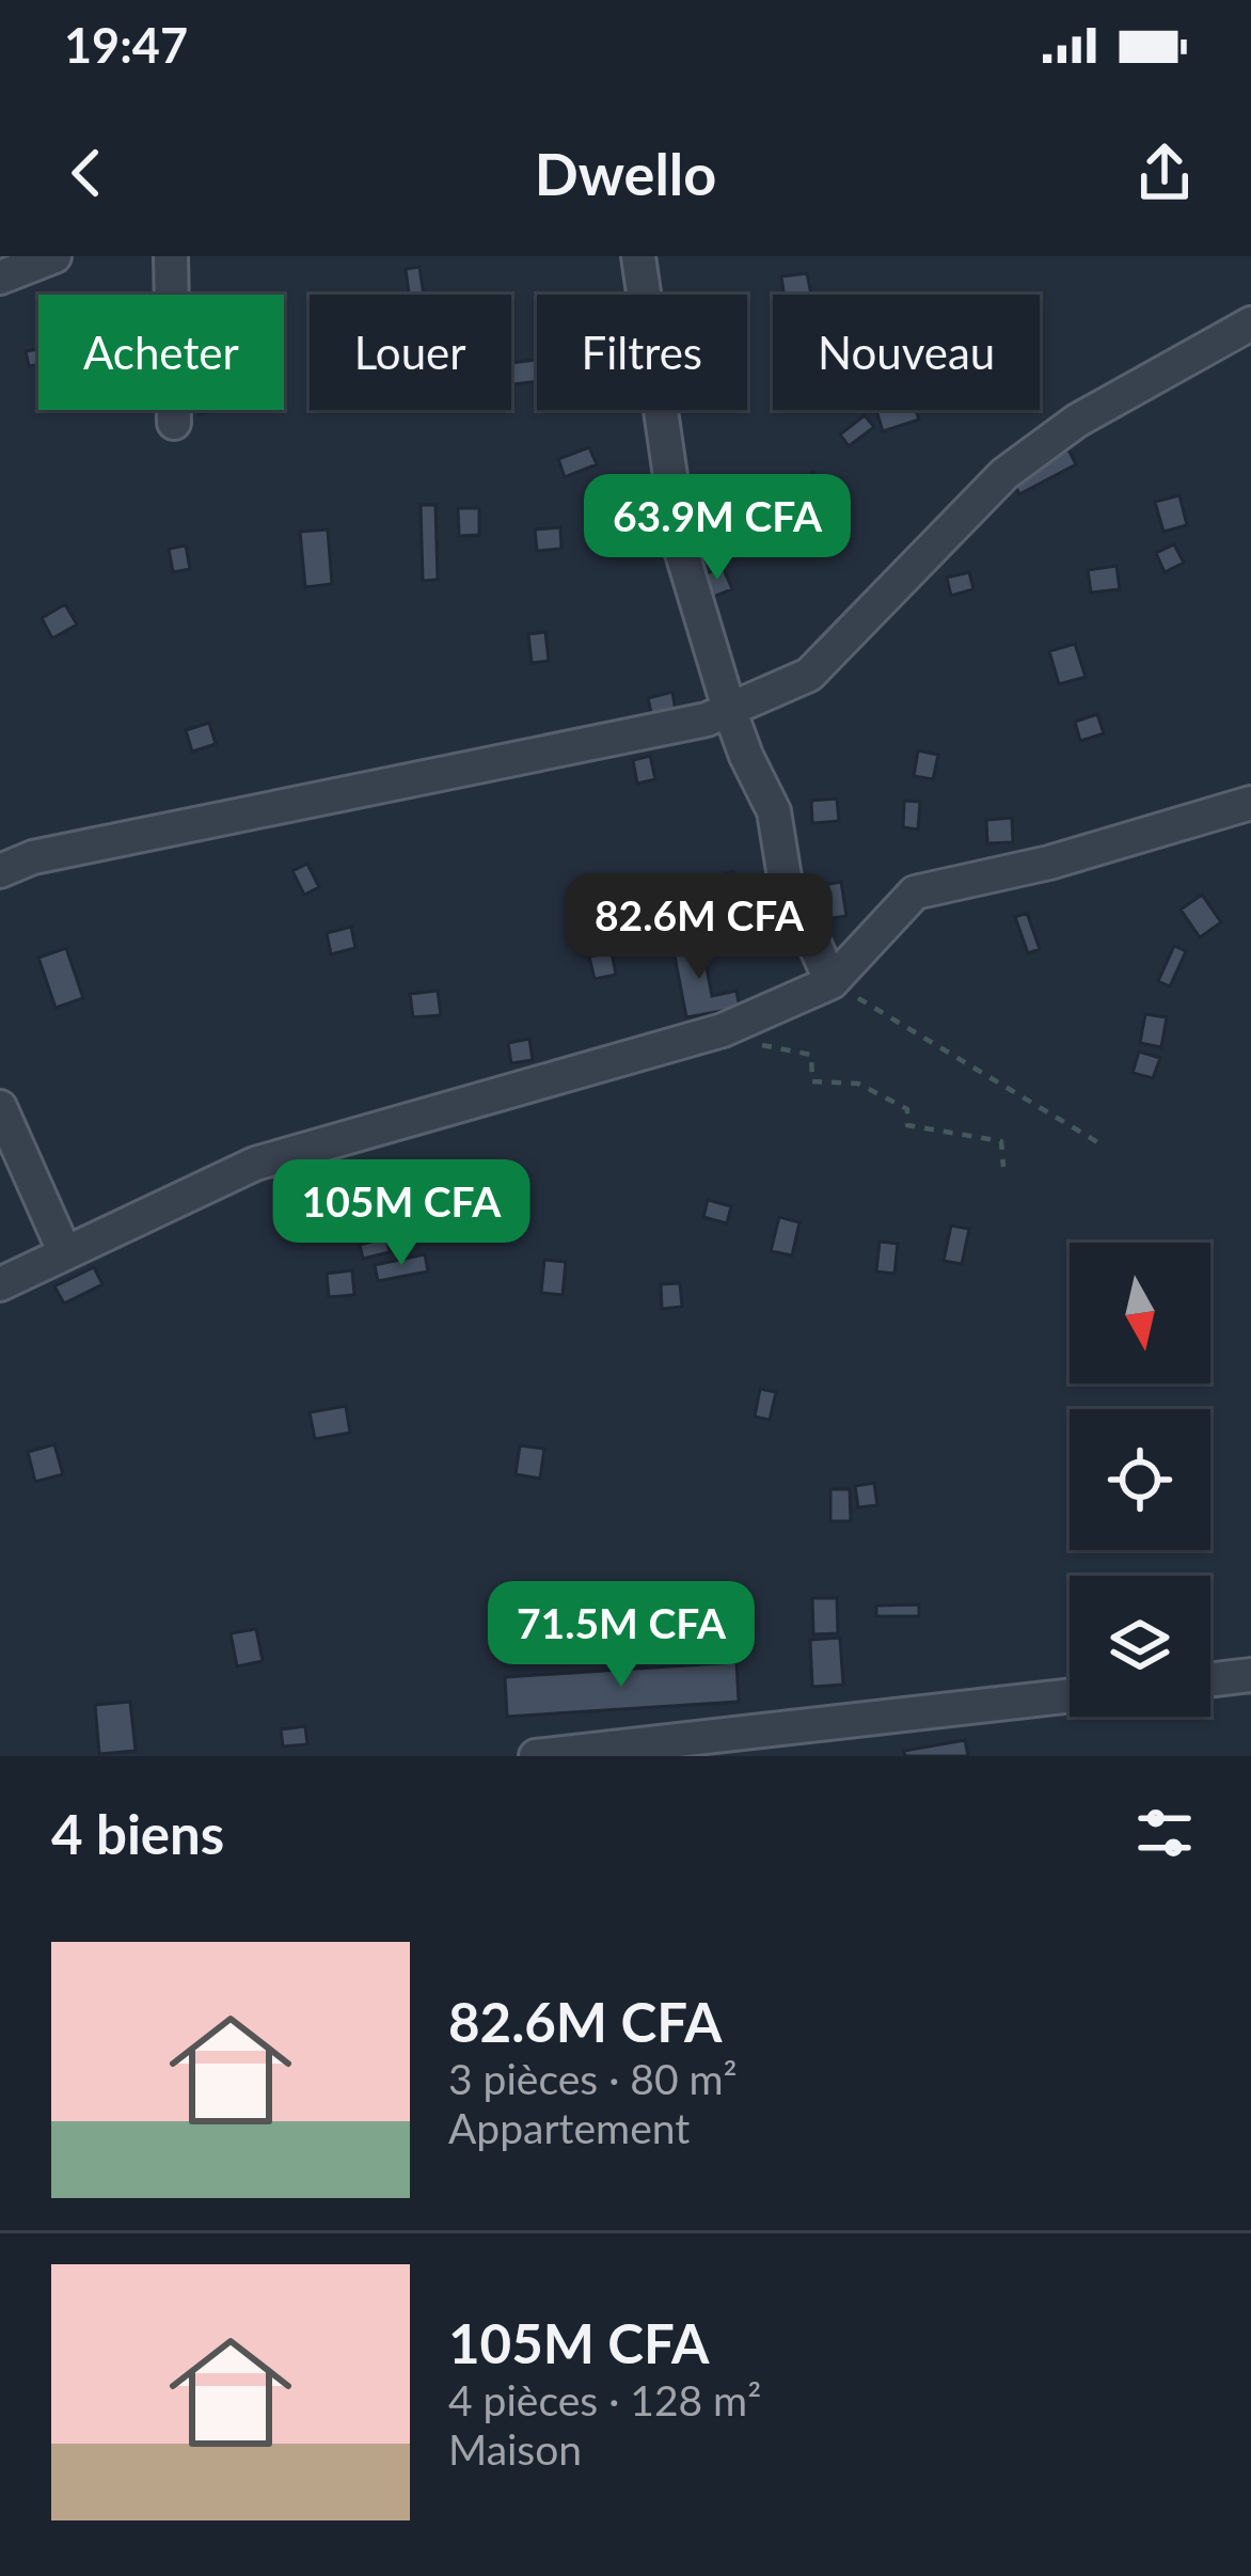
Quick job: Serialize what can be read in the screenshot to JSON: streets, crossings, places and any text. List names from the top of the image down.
{
  "north": "bottom",
  "page": {
    "status": "19:47",
    "header": "Dwello",
    "chip": [
      "Acheter",
      "Louer",
      "Filtres",
      "Nouveau"
    ],
    "price": [
      "63.9M CFA",
      "82.6M CFA",
      "105M CFA",
      "71.5M CFA"
    ],
    "heading": "4 biens",
    "list": [
      {
        "name": "82.6M CFA",
        "note": "3 pièces · 80 m² · Appartement"
      },
      {
        "name": "105M CFA",
        "note": "4 pièces · 128 m² · Maison"
      }
    ]
  }
}
